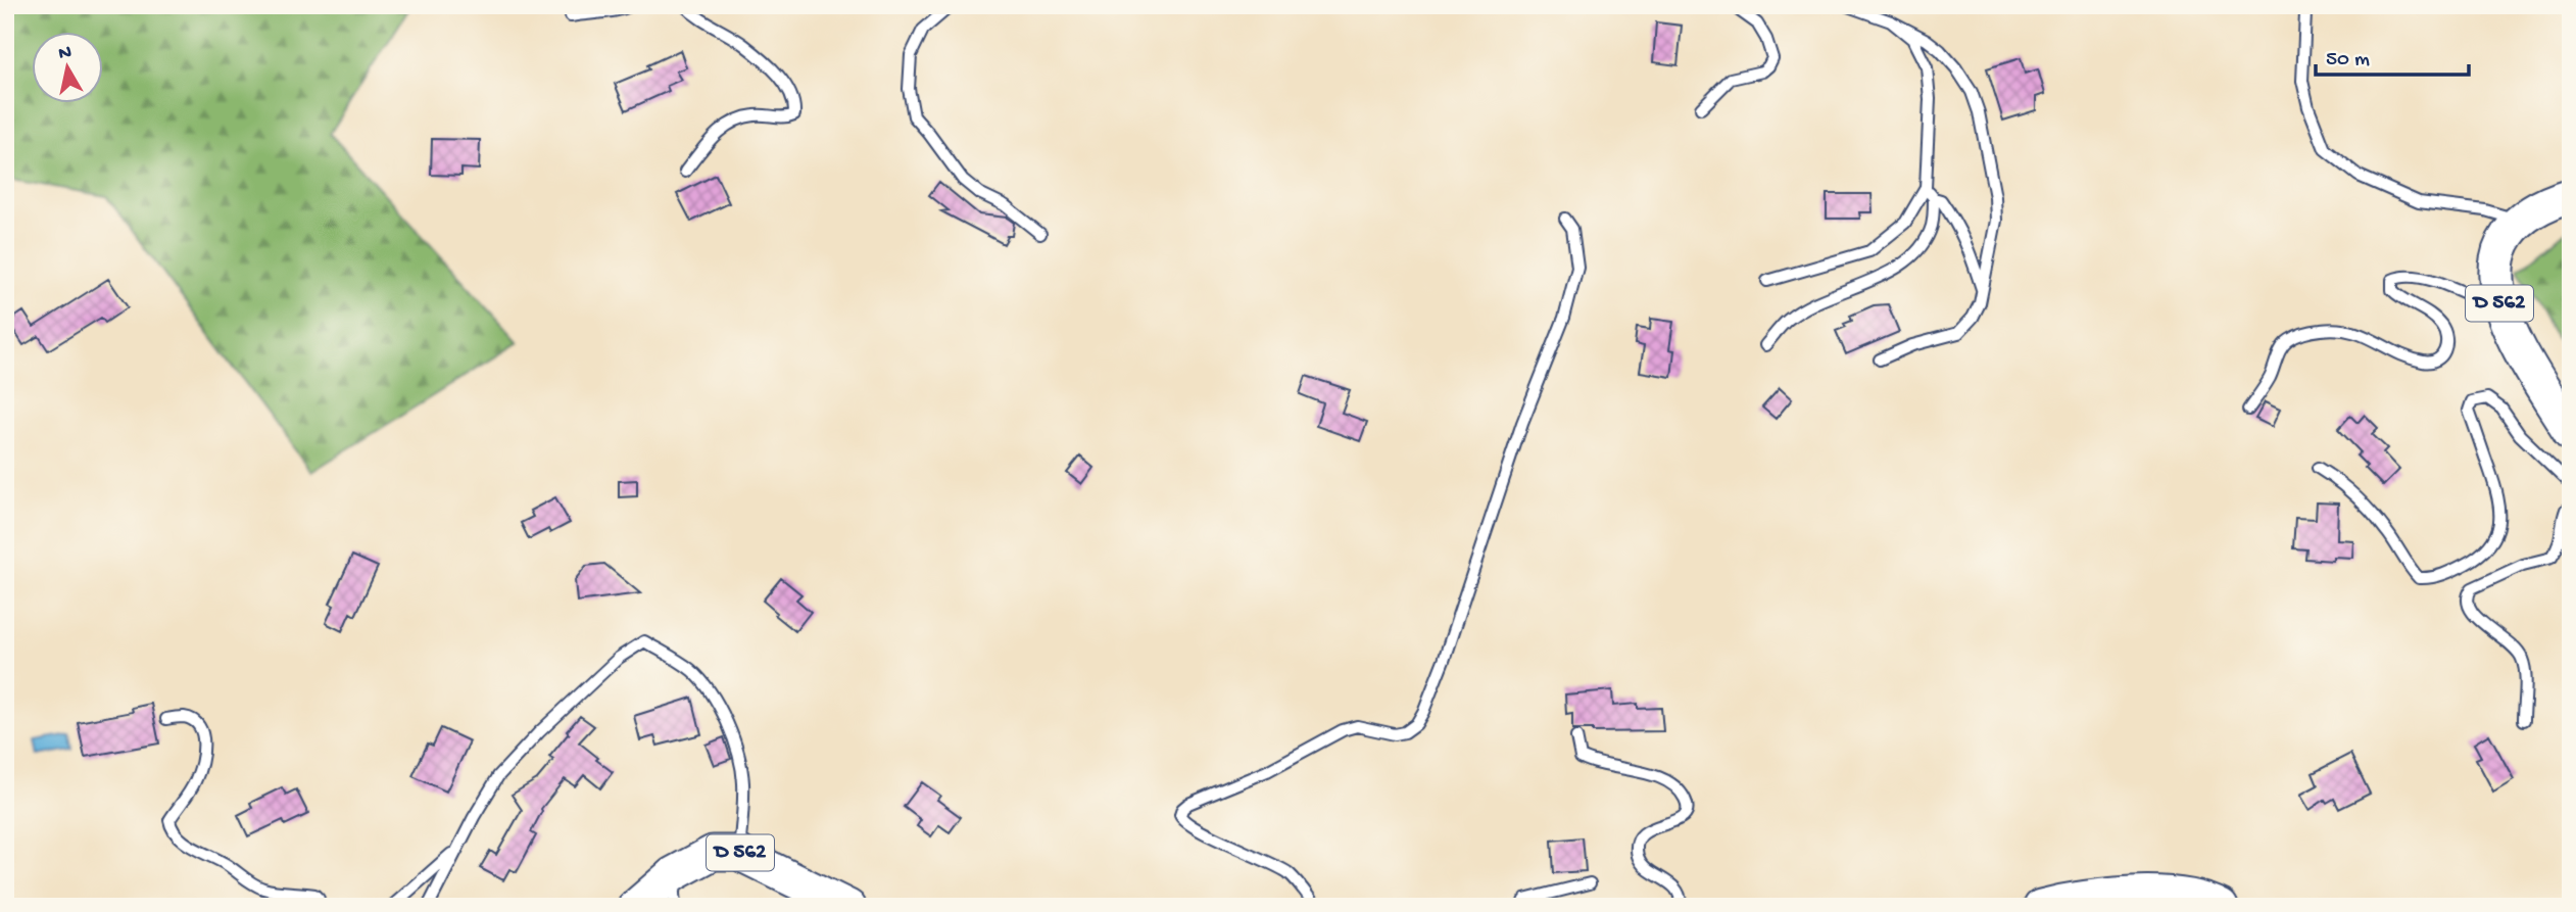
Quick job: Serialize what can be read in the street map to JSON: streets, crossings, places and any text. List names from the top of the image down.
{
  "streets": {
    "main road": ["D 562"]
  },
  "scale_bar": "50 m",
  "north": "top"
}
